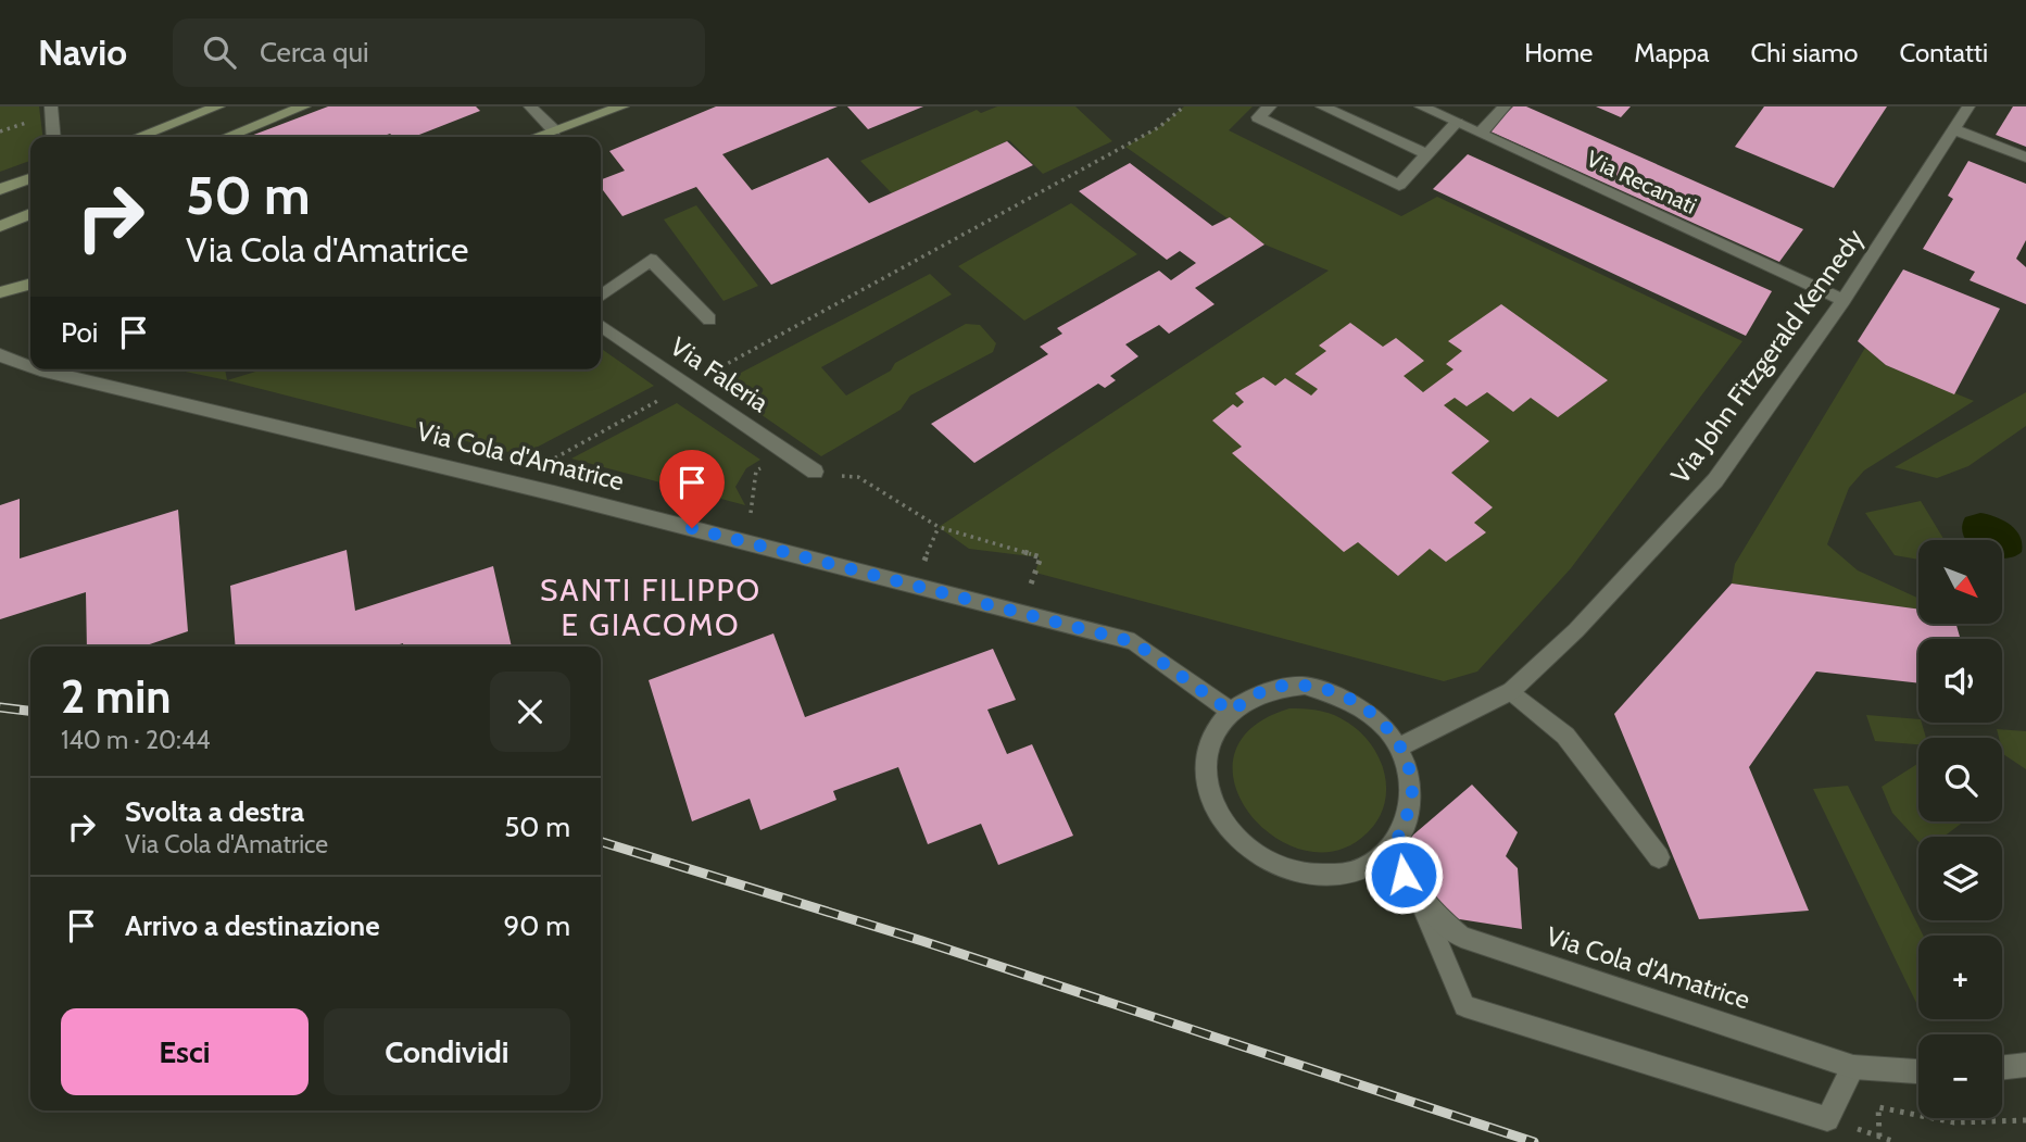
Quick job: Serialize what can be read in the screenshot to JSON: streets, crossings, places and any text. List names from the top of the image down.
{
  "streets": {
    "street": [
      "Via Recanati",
      "Via John Fitzgerald Kennedy",
      "Via Faleria",
      "Via Cola d'Amatrice"
    ]
  },
  "crossings": [
    ["Via Recanati", "Via John Fitzgerald Kennedy"],
    ["Via John Fitzgerald Kennedy", "Via Cola d'Amatrice"]
  ],
  "districts": ["SANTI FILIPPO E GIACOMO"],
  "north": "bottom right",
  "page": {
    "header": "Navio",
    "search": "Cerca qui",
    "nav": [
      "Home",
      "Mappa",
      "Chi siamo",
      "Contatti"
    ],
    "turn": ["50 m", "Via Cola d'Amatrice"],
    "then": "Poi",
    "map_buttons": ["+", "−"],
    "heading": ["2 min", "140 m · 20:44"],
    "list": [
      {
        "name": "Svolta a destra",
        "note": "Via Cola d'Amatrice",
        "value": "50 m"
      },
      {
        "name": "Arrivo a destinazione",
        "value": "90 m"
      }
    ],
    "buttons": ["Esci", "Condividi"]
  }
}
